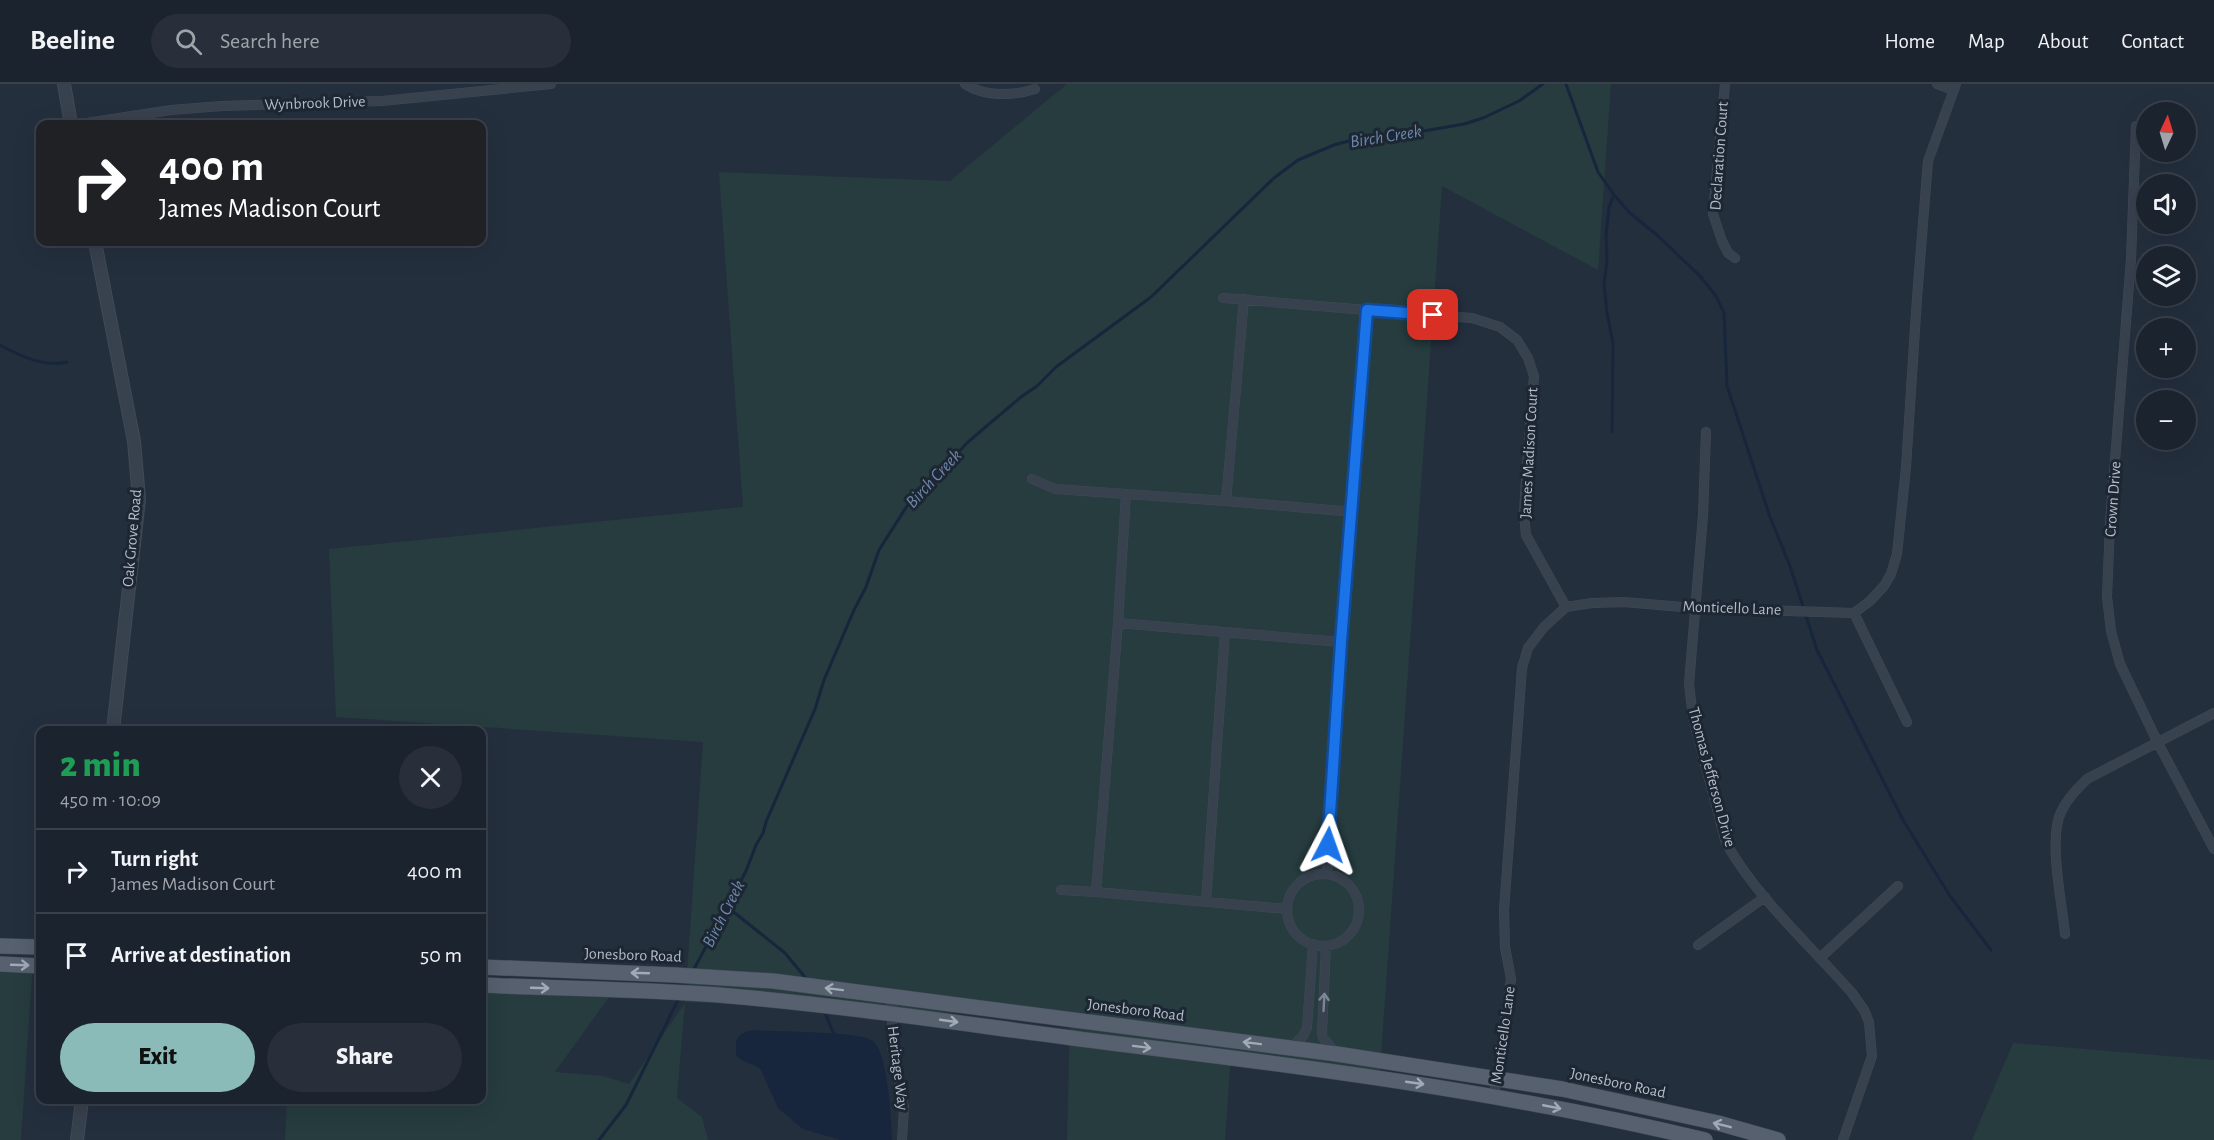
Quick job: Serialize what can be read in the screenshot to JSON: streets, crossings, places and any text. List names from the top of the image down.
{
  "streets": {
    "main road": ["Jonesboro Road"],
    "street": [
      "Wynbrook Drive",
      "Declaration Court",
      "James Madison Court",
      "Crown Drive",
      "Oak Grove Road",
      "Monticello Lane",
      "Thomas Jefferson Drive",
      "Heritage Way"
    ]
  },
  "crossings": [
    ["James Madison Court", "Monticello Lane"],
    ["Monticello Lane", "Thomas Jefferson Drive"],
    ["Monticello Lane", "Jonesboro Road"],
    ["Jonesboro Road", "Heritage Way"]
  ],
  "water": ["Birch Creek"],
  "north": "top",
  "page": {
    "header": "Beeline",
    "search": "Search here",
    "nav": [
      "Home",
      "Map",
      "About",
      "Contact"
    ],
    "map_buttons": ["+", "−"],
    "turn": ["400 m", "James Madison Court"],
    "heading": ["2 min", "450 m · 10:09"],
    "list": [
      {
        "name": "Turn right",
        "note": "James Madison Court",
        "value": "400 m"
      },
      {
        "name": "Arrive at destination",
        "value": "50 m"
      }
    ],
    "buttons": ["Exit", "Share"]
  }
}
